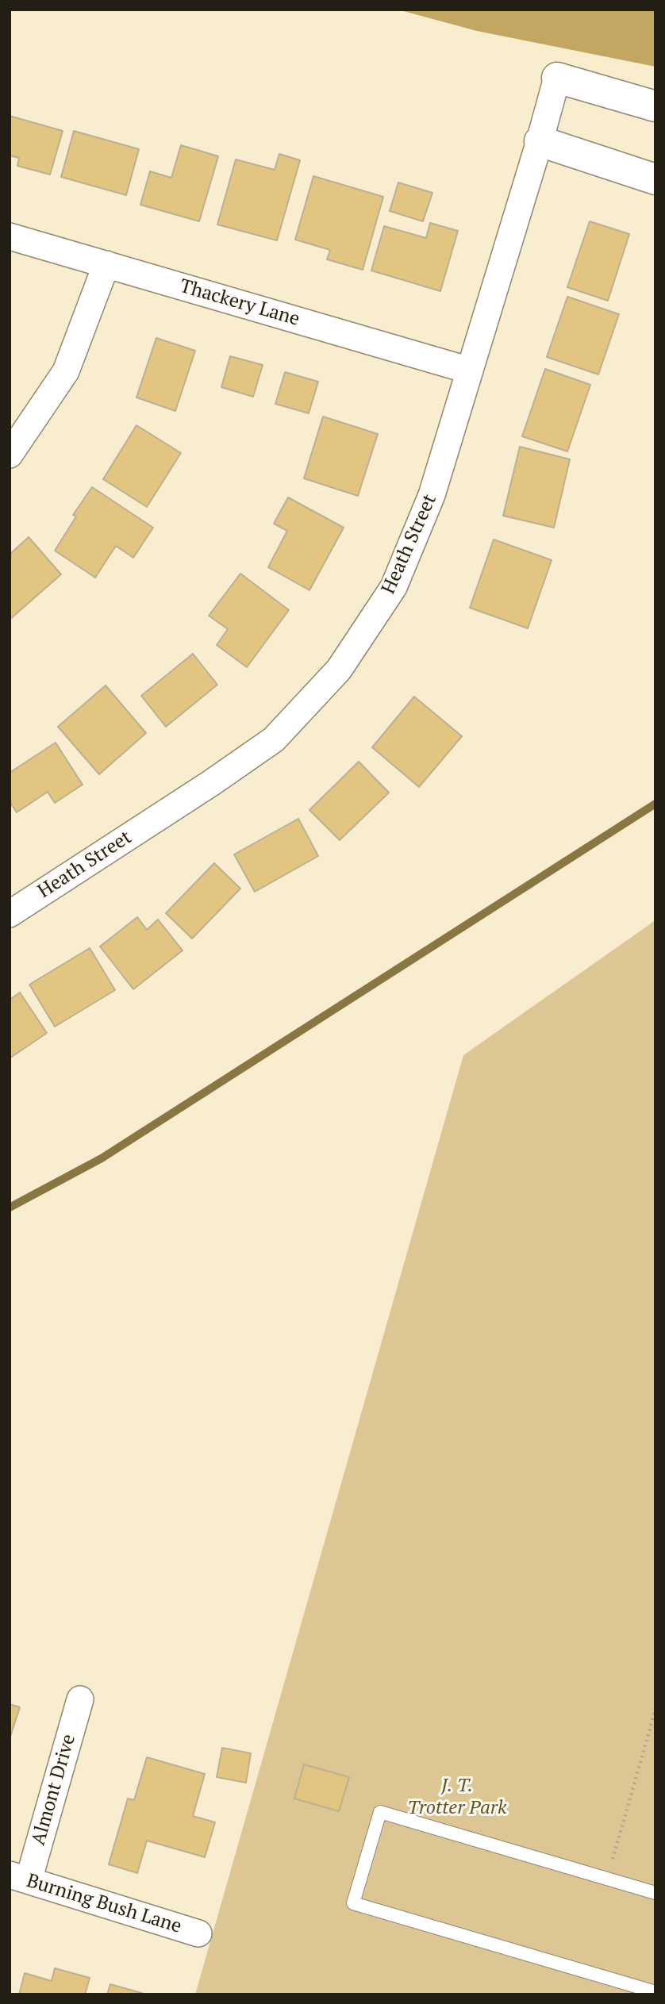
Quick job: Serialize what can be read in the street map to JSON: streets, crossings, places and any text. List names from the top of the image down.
{
  "streets": {
    "street": [
      "Thackery Lane",
      "Heath Street",
      "Almont Drive",
      "Burning Bush Lane"
    ]
  },
  "crossings": [
    ["Thackery Lane", "Heath Street"],
    ["Almont Drive", "Burning Bush Lane"]
  ],
  "parks": ["J. T. Trotter Park"]
}
